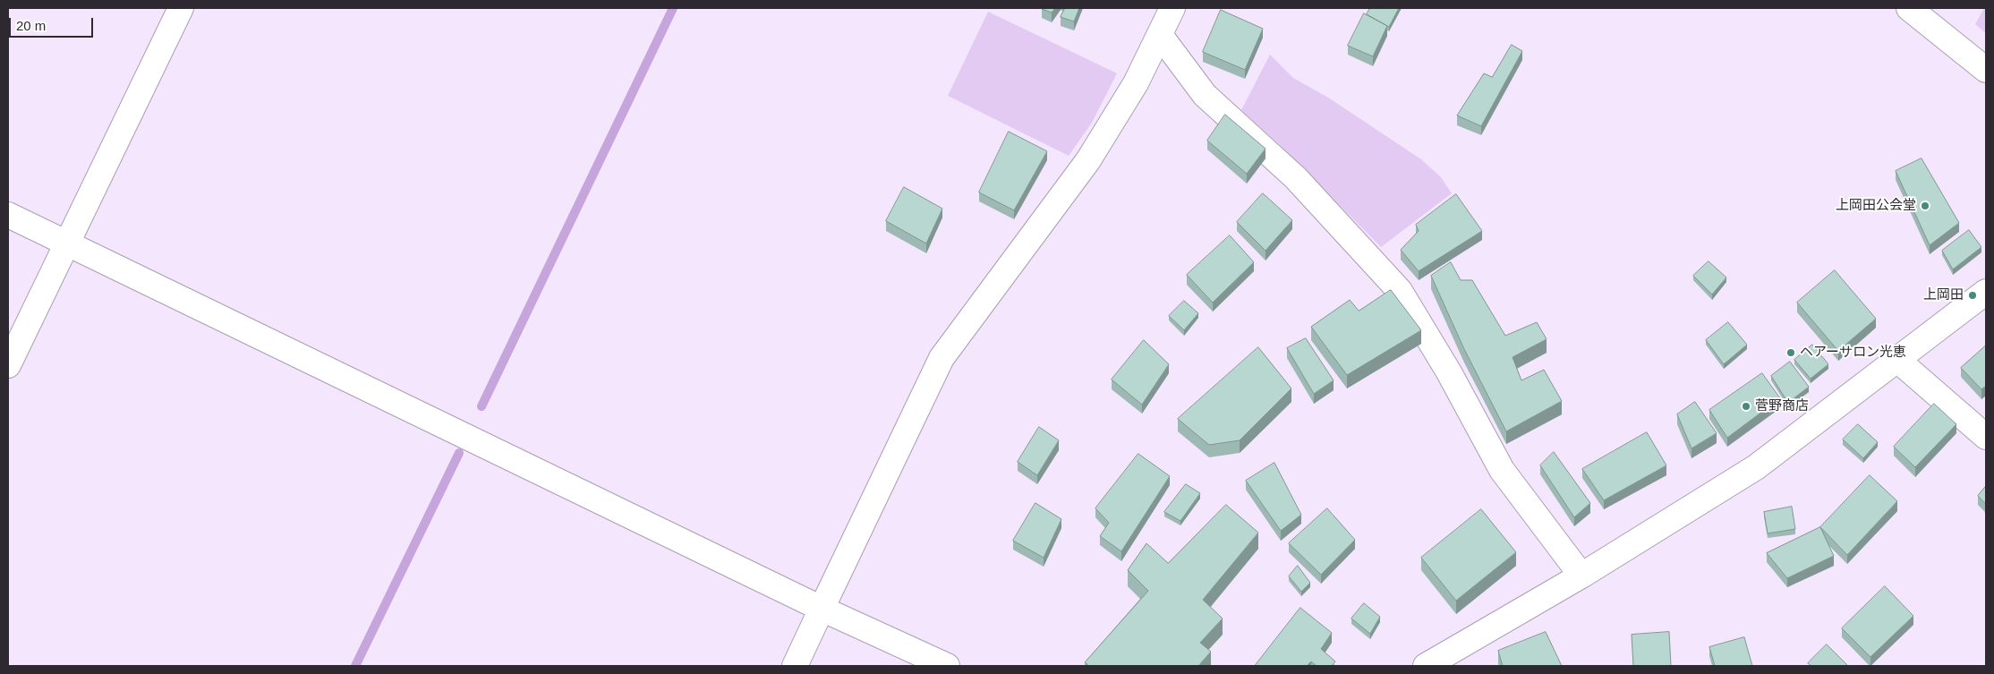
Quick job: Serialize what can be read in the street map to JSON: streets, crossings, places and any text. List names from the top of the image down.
{
  "places": [
    "上岡田公会堂",
    "上岡田",
    "ヘアーサロン光恵",
    "菅野商店"
  ],
  "scale_bar": "20 m"
}
